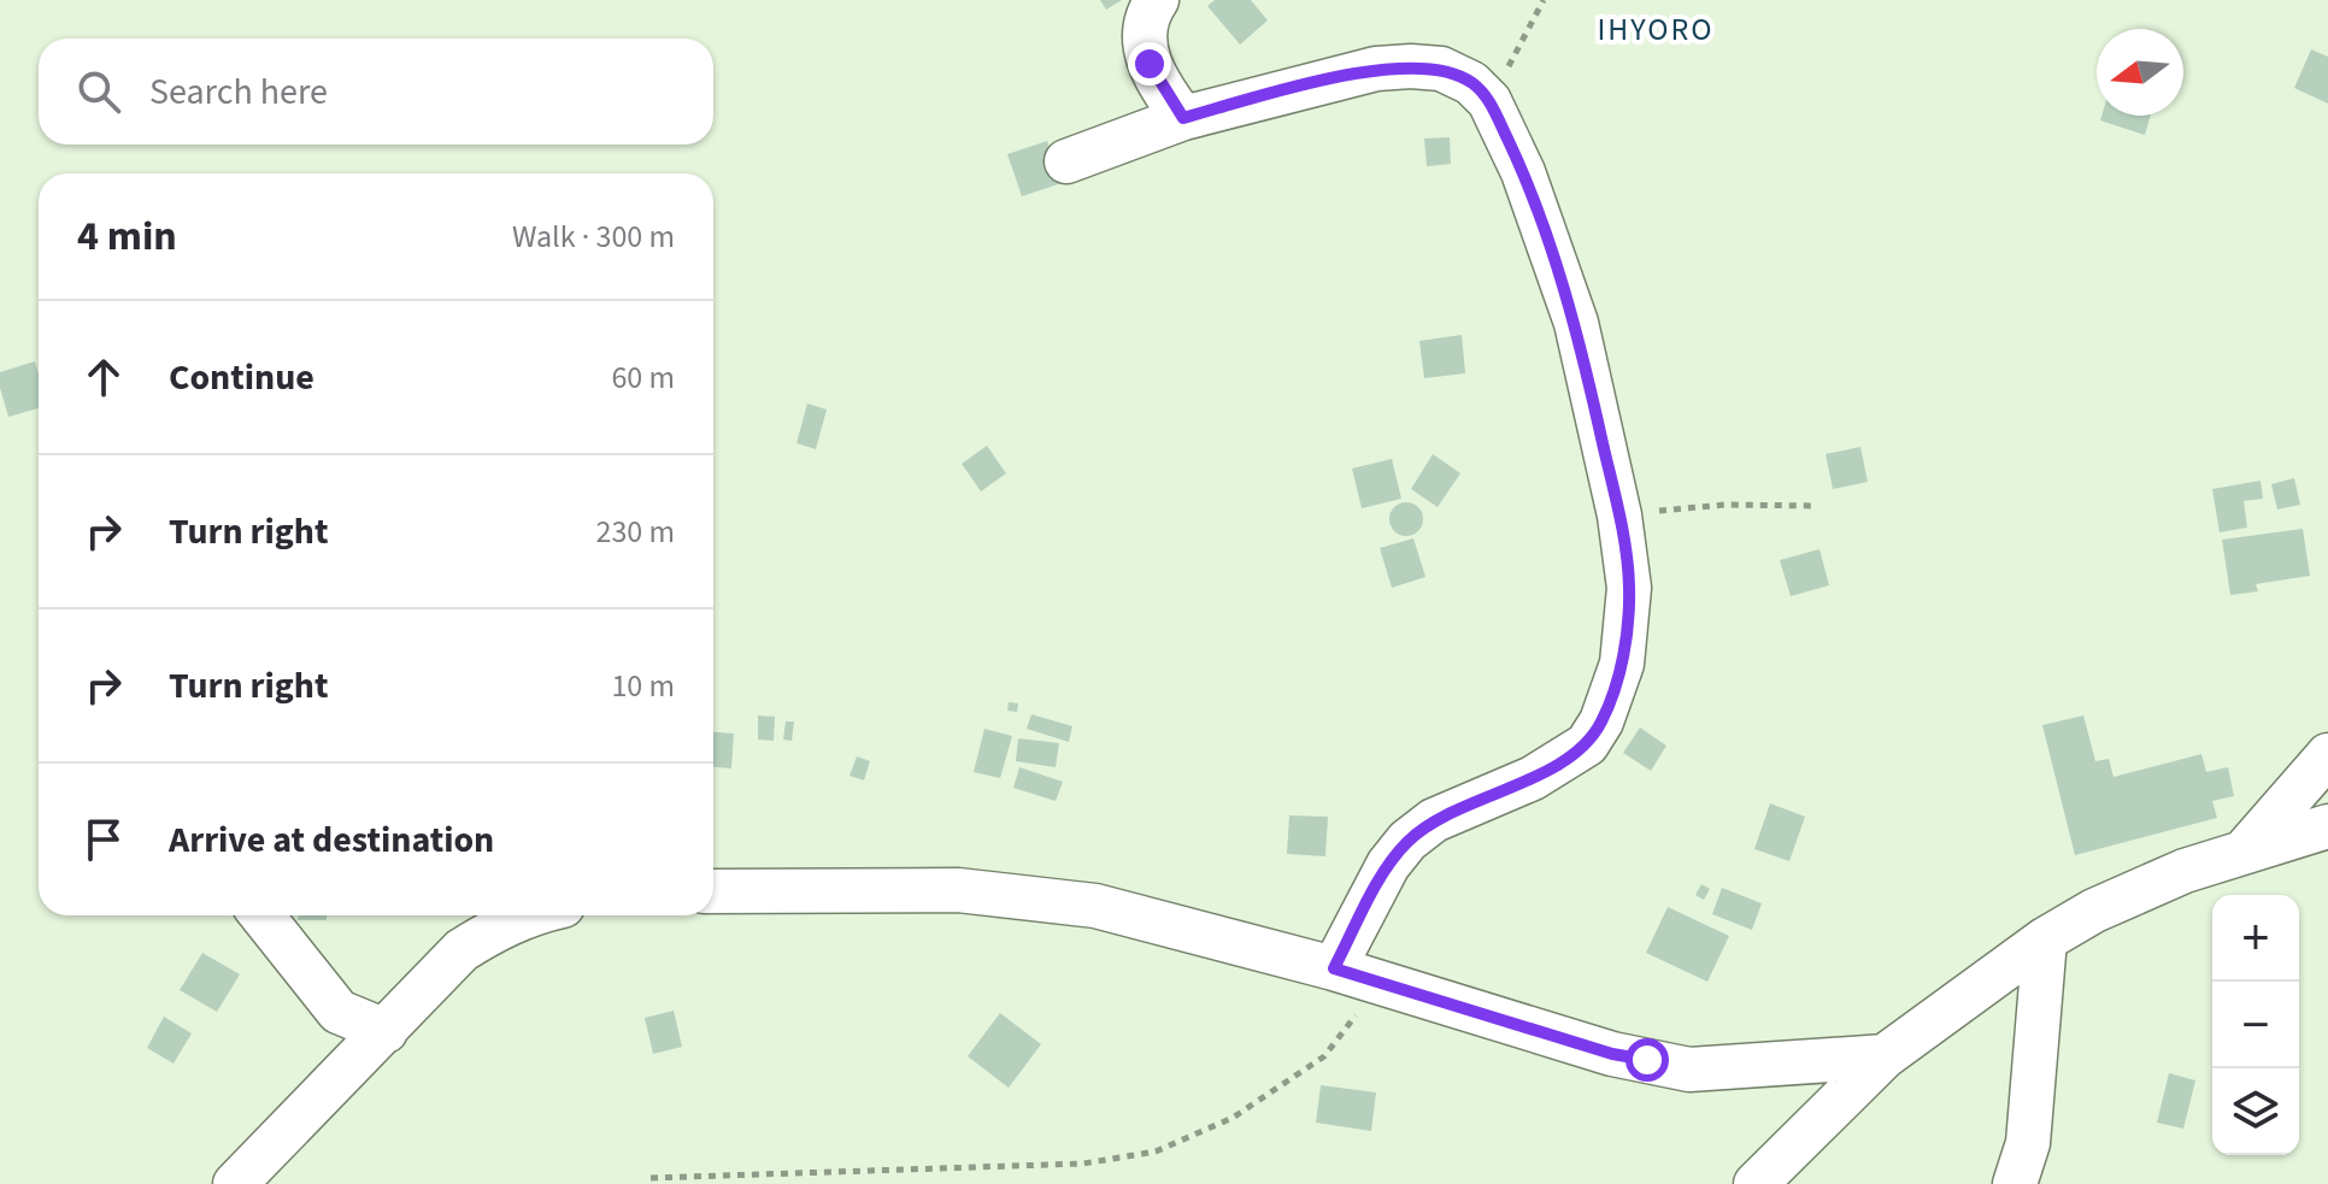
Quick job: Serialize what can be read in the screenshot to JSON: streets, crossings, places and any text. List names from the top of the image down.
{
  "districts": ["IHYORO"],
  "north": "left",
  "page": {
    "search": "Search here",
    "heading": ["4 min", "Walk · 300 m"],
    "list": [
      ["Continue", "60 m"],
      ["Turn right", "230 m"],
      ["Turn right", "10 m"],
      "Arrive at destination"
    ],
    "map_buttons": ["+", "−"]
  }
}
